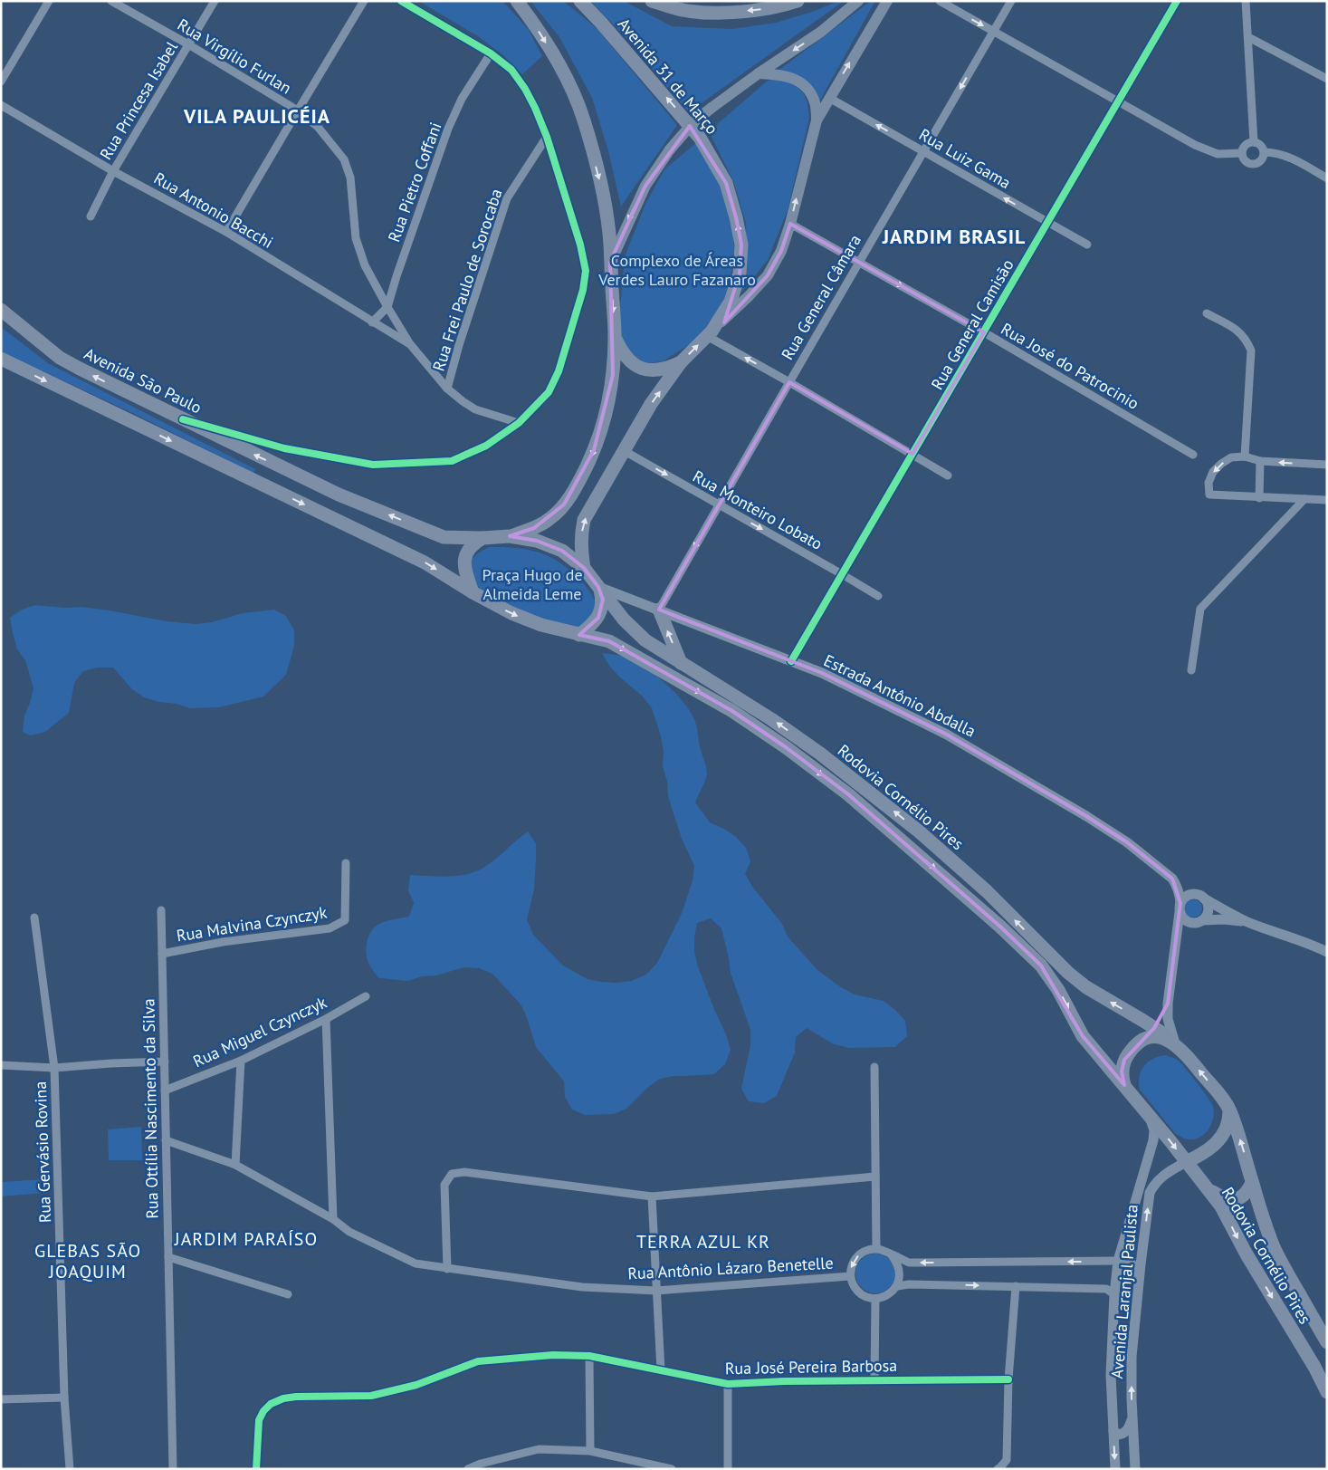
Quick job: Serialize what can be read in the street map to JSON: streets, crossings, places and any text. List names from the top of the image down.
{
  "streets": {
    "main road": ["Avenida 31 de Março", "Avenida São Paulo", "Rodovia Cornélio Pires"],
    "street": [
      "Rua Virgílio Furlan",
      "Rua Princesa Isabel",
      "Rua Luiz Gama",
      "Rua Pietro Coffani",
      "Rua Antonio Bacchi",
      "Rua Frei Paulo de Sorocaba",
      "Rua General Câmara",
      "Rua General Camisão",
      "Rua José do Patrocinio",
      "Rua Monteiro Lobato",
      "Estrada Antônio Abdalla",
      "Rua Malvina Czynczyk",
      "Rua Miguel Czynczyk",
      "Rua Ottília Nascimento da Silva",
      "Rua Gervásio Rovina",
      "Rua Antônio Lázaro Benetelle",
      "Avenida Laranjal Paulista",
      "Rua José Pereira Barbosa"
    ]
  },
  "crossings": [
    ["Rua Virgílio Furlan", "Rua Princesa Isabel"],
    ["Rua Virgílio Furlan", "Rua Pietro Coffani"],
    ["Rua Virgílio Furlan", "Rua Antonio Bacchi"],
    ["Rua Virgílio Furlan", "Rua Frei Paulo de Sorocaba"],
    ["Avenida 31 de Março", "Rua Monteiro Lobato"],
    ["Avenida 31 de Março", "Rodovia Cornélio Pires"],
    ["Rua Princesa Isabel", "Rua Antonio Bacchi"],
    ["Rua Luiz Gama", "Rua General Câmara"],
    ["Rua Luiz Gama", "Rua General Camisão"],
    ["Rua Pietro Coffani", "Rua Antonio Bacchi"],
    ["Rua General Câmara", "Rua José do Patrocinio"],
    ["Rua General Câmara", "Rua Monteiro Lobato"],
    ["Rua General Câmara", "Estrada Antônio Abdalla"],
    ["Rua General Camisão", "Rua José do Patrocinio"],
    ["Rua General Camisão", "Rua Monteiro Lobato"],
    ["Rua General Camisão", "Estrada Antônio Abdalla"],
    ["Avenida São Paulo", "Rodovia Cornélio Pires"],
    ["Estrada Antônio Abdalla", "Rodovia Cornélio Pires"],
    ["Rodovia Cornélio Pires", "Avenida Laranjal Paulista"],
    ["Rua Malvina Czynczyk", "Rua Ottília Nascimento da Silva"],
    ["Rua Miguel Czynczyk", "Rua Ottília Nascimento da Silva"],
    ["Rua Ottília Nascimento da Silva", "Rua Antônio Lázaro Benetelle"]
  ],
  "one_way": ["Rua Luiz Gama", "Rua General Câmara", "Rua Monteiro Lobato"],
  "districts": [
    "VILA PAULICÉIA",
    "JARDIM BRASIL",
    "JARDIM PARAÍSO",
    "TERRA AZUL KR",
    "GLEBAS SÃO JOAQUIM"
  ],
  "parks": ["Complexo de Áreas Verdes Lauro Fazanaro", "Praça Hugo de Almeida Leme"]
}
